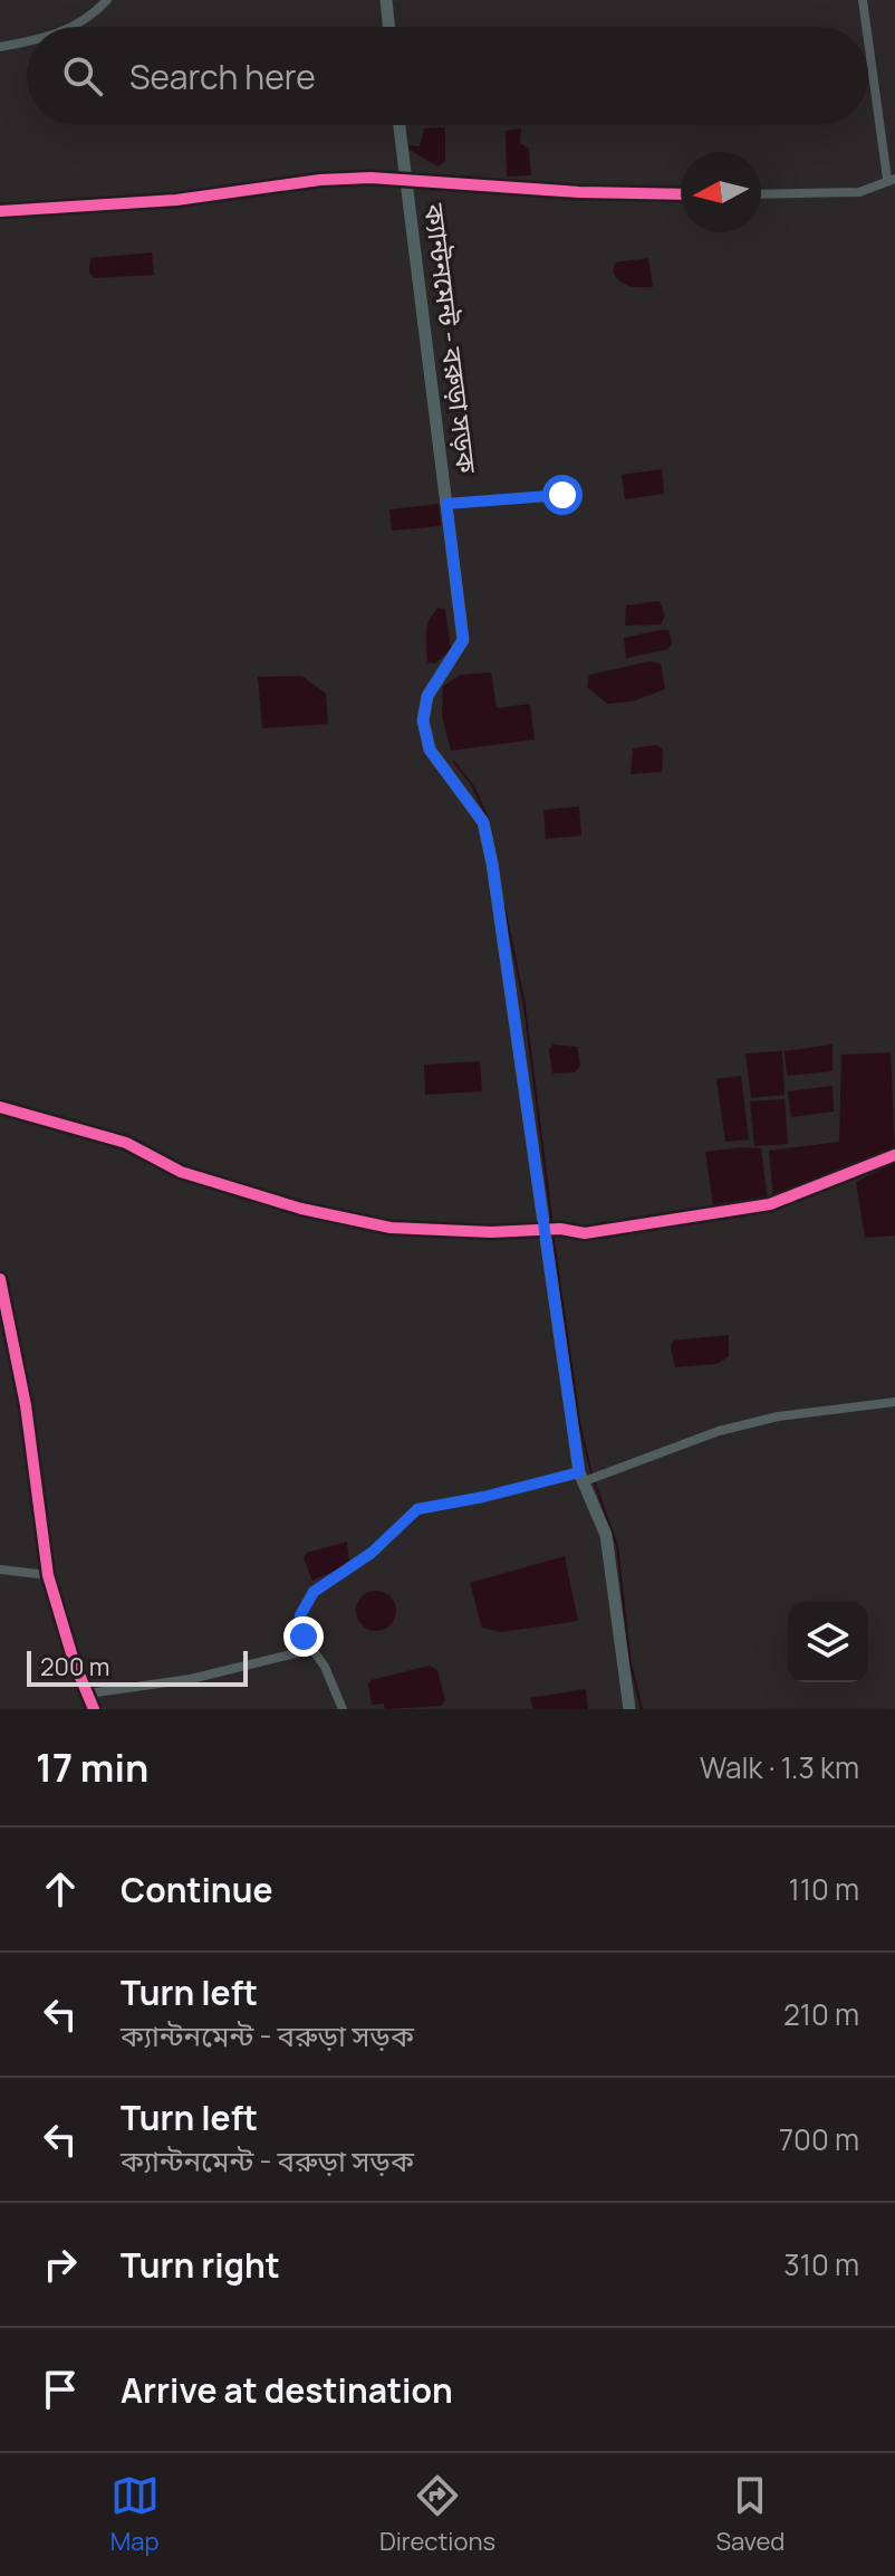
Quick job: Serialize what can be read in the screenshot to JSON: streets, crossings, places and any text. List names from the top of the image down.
{
  "streets": {
    "main road": ["ক্যান্টনমেন্ট - বরুড়া সড়ক"]
  },
  "scale_bar": "200 m",
  "north": "left",
  "page": {
    "search": "Search here",
    "scale": "200 m",
    "heading": ["17 min", "Walk · 1.3 km"],
    "list": [
      ["Continue", "110 m"],
      ["Turn left", "ক্যান্টনমেন্ট - বরুড়া সড়ক", "210 m"],
      ["Turn left", "ক্যান্টনমেন্ট - বরুড়া সড়ক", "700 m"],
      ["Turn right", "310 m"],
      "Arrive at destination"
    ],
    "nav": ["Map", "Directions", "Saved"]
  }
}
